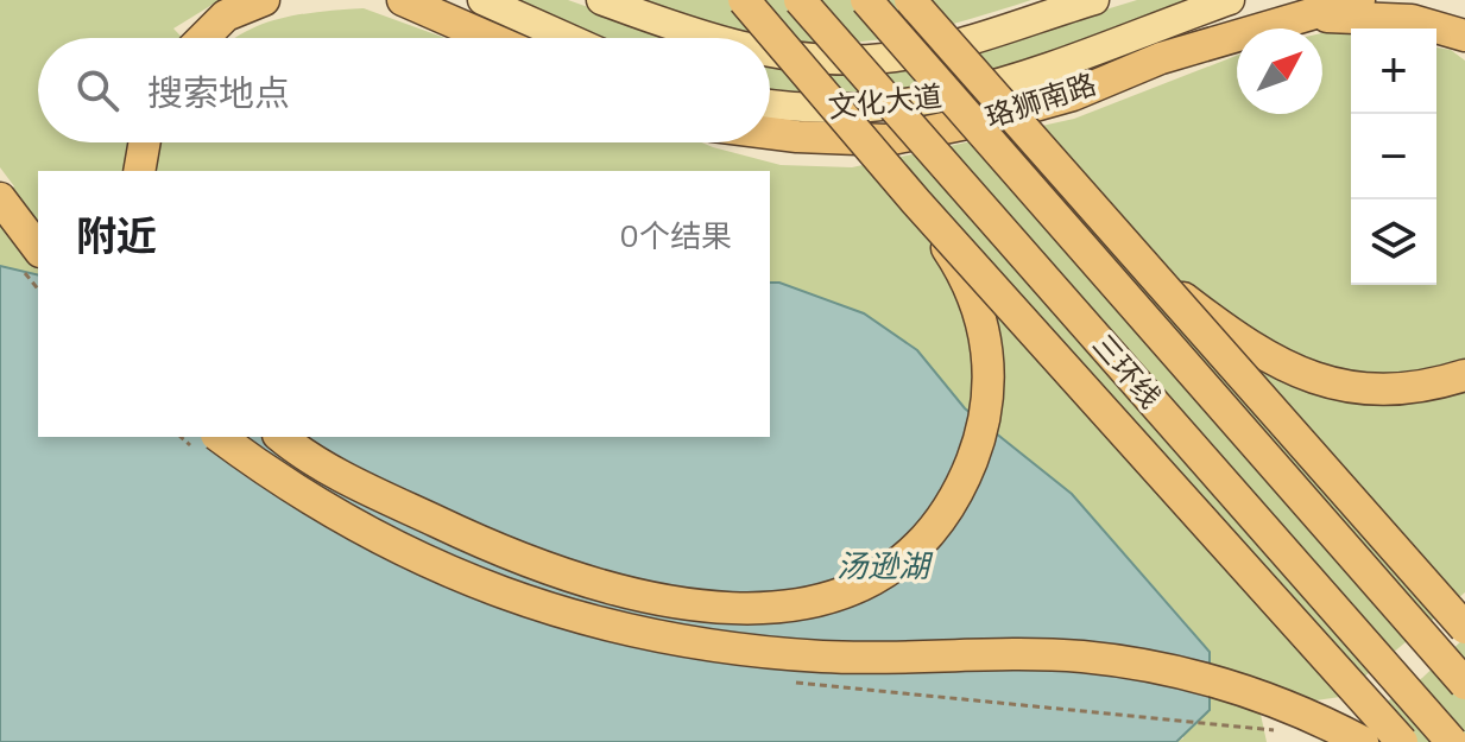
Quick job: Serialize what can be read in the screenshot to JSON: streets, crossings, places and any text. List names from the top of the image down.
{
  "streets": {
    "highway": ["珞狮南路", "三环线"],
    "main road": ["文化大道"]
  },
  "water": ["汤逊湖"],
  "north": "top right",
  "page": {
    "map_buttons": ["+", "−"],
    "search": "搜索地点",
    "heading": ["附近", "0个结果"]
  }
}
